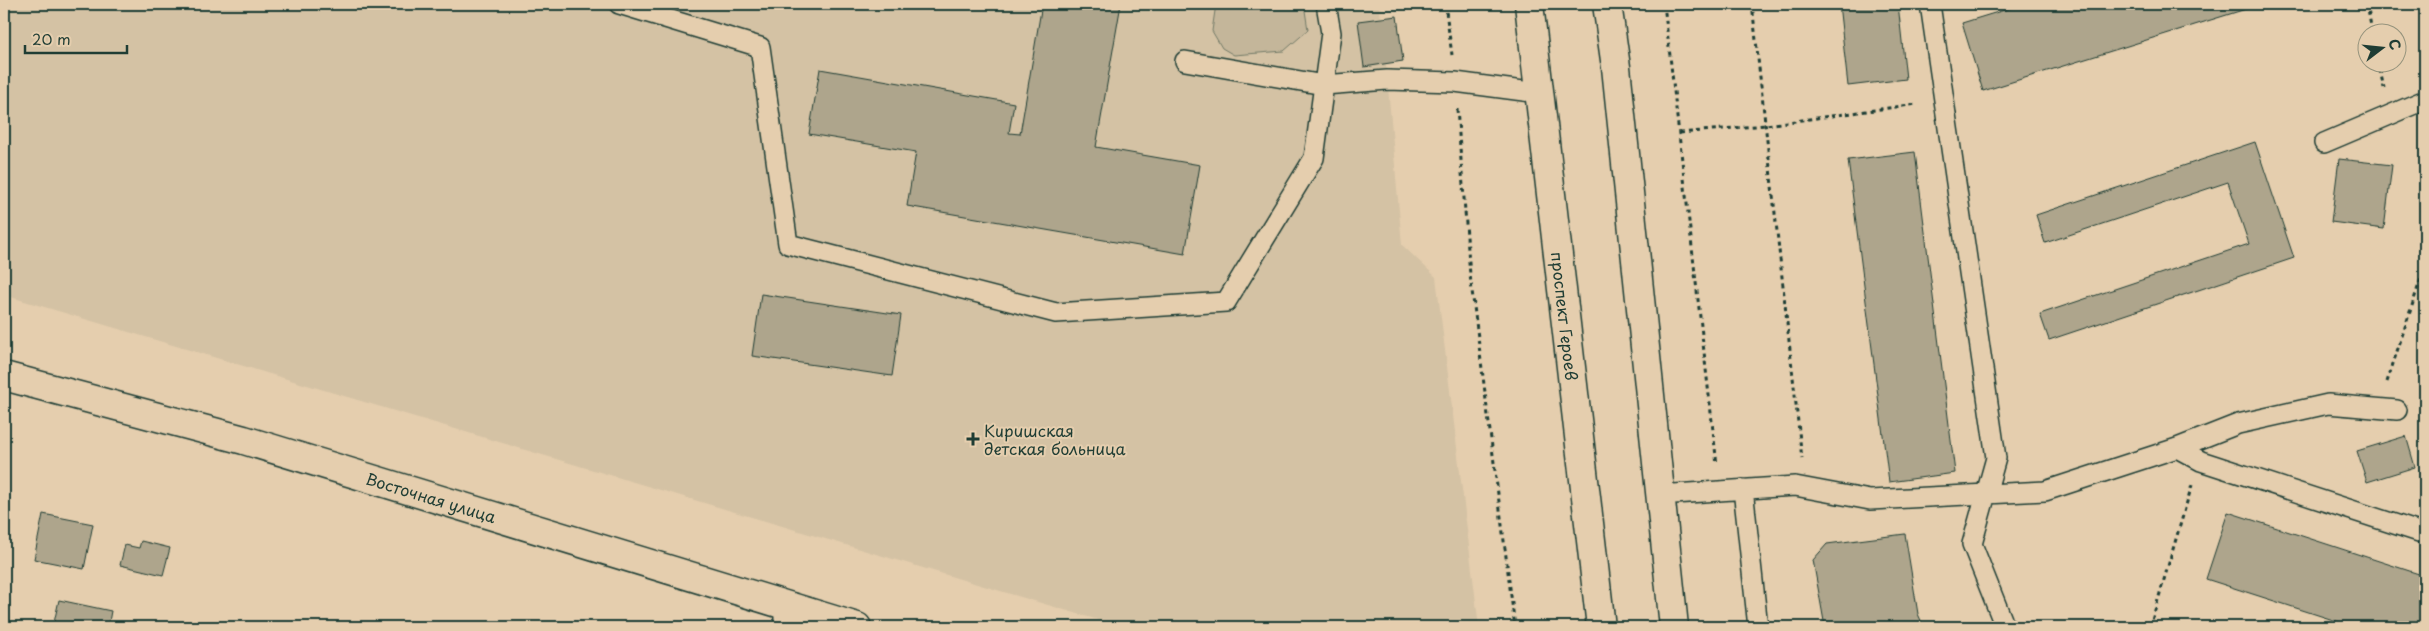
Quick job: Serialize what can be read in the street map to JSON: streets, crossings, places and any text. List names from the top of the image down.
{
  "streets": {
    "main road": ["проспект Героев", "Восточная улица"]
  },
  "places": {
    "health": ["Киришская детская больница"]
  },
  "scale_bar": "20 m",
  "north": "right"
}
